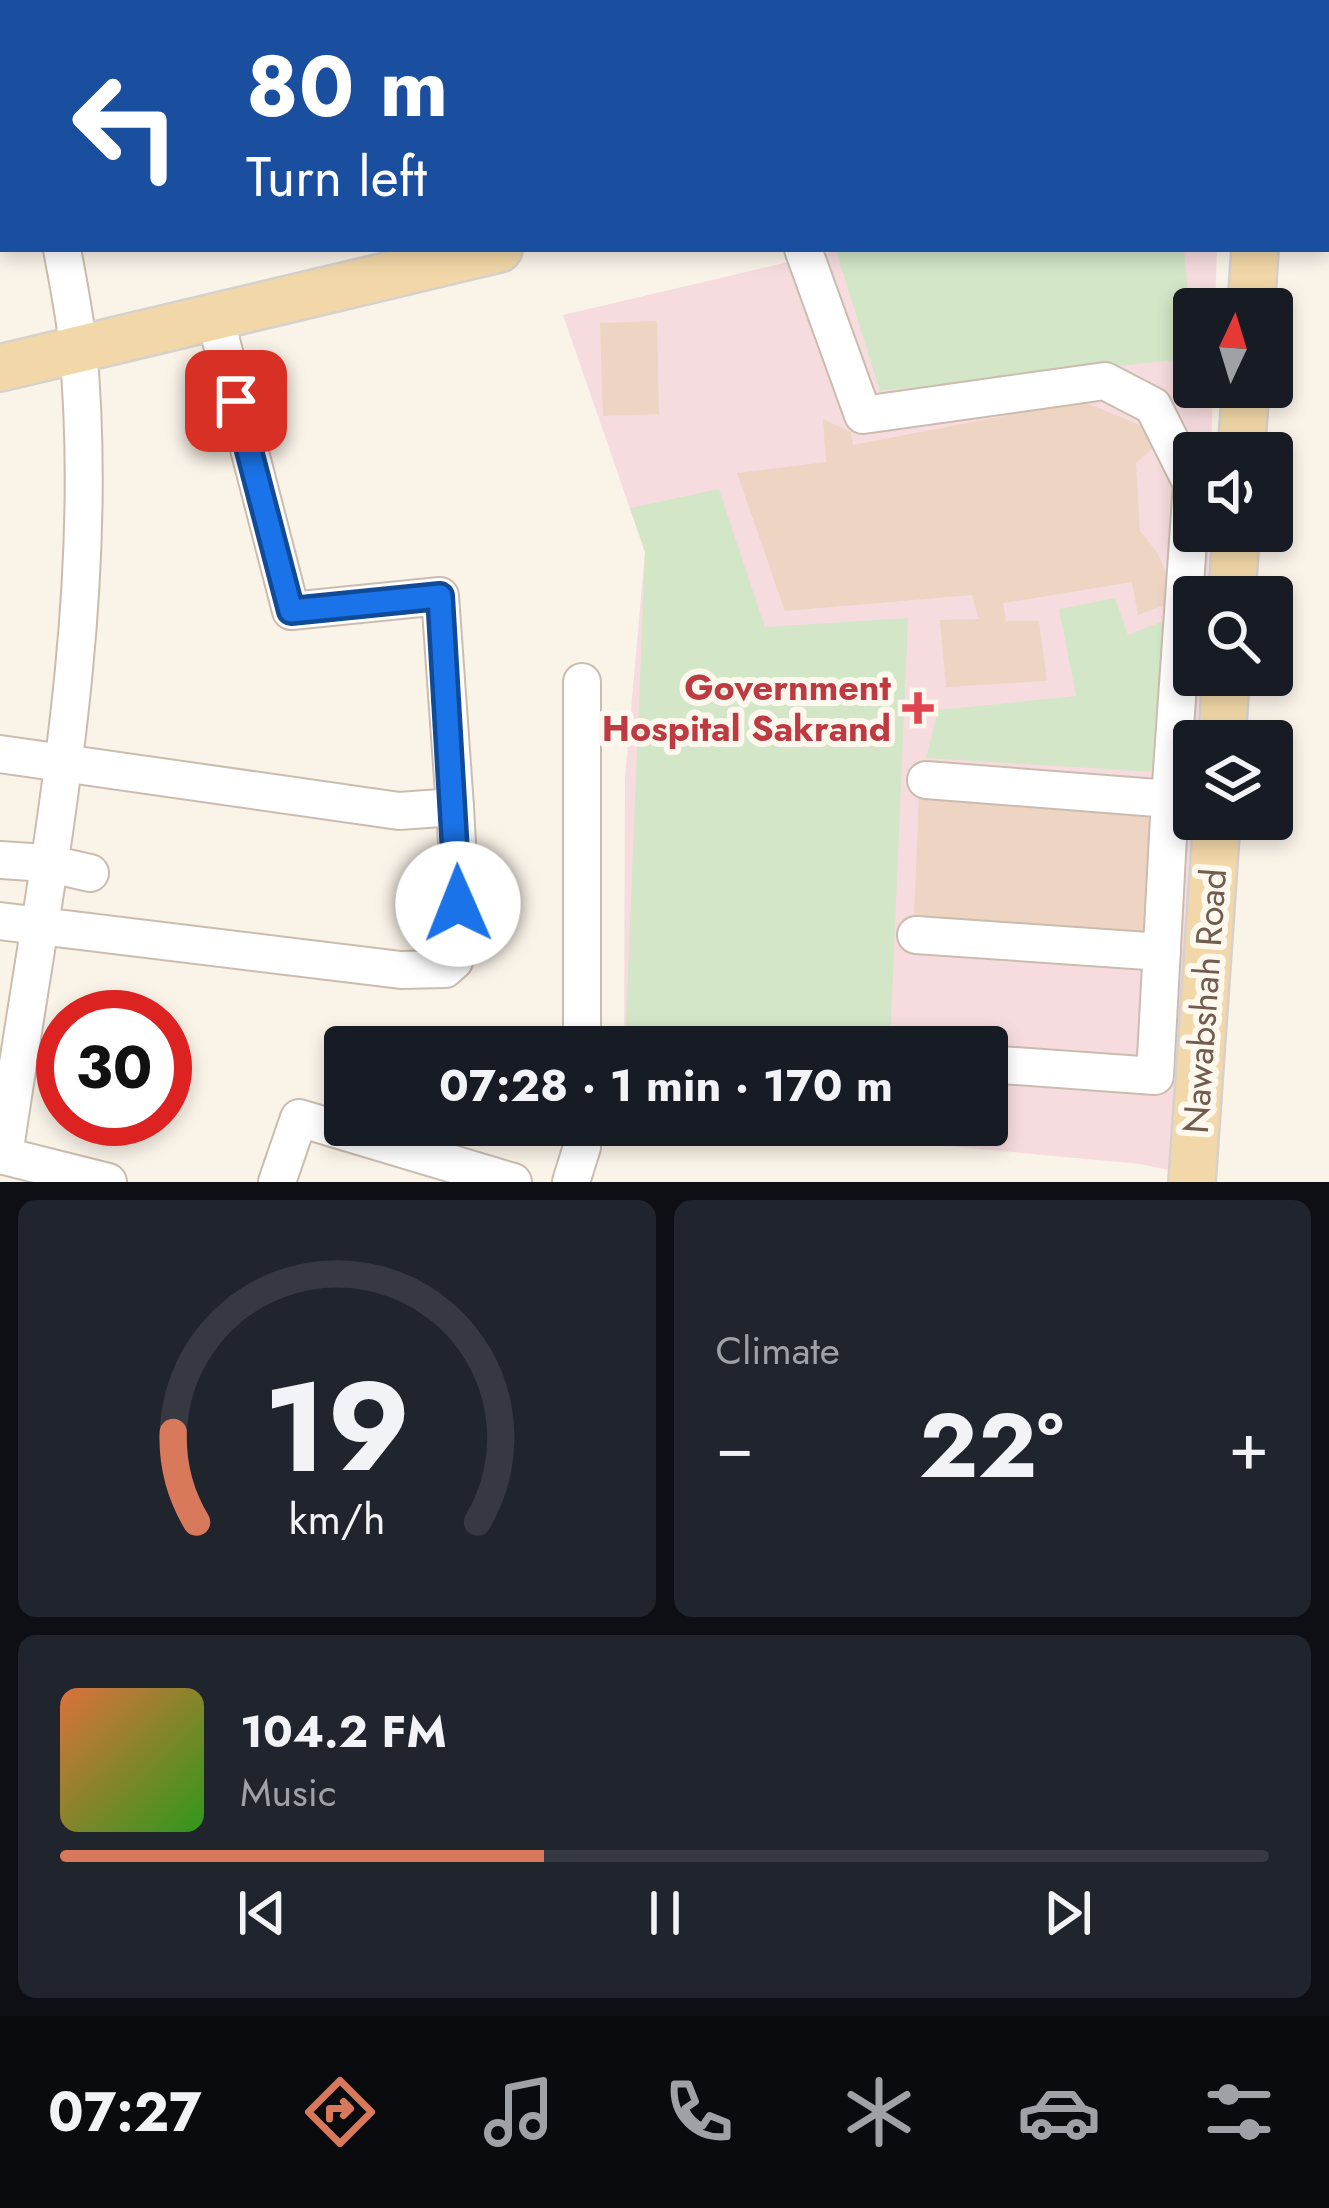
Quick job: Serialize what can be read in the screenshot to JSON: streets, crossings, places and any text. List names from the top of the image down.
{
  "streets": {
    "main road": ["Nawabshah Road"]
  },
  "places": {
    "health": ["Government Hospital Sakrand"]
  },
  "north": "top",
  "page": {
    "turn": ["80 m", "Turn left"],
    "limit": "30",
    "trip": "07:28 · 1 min · 170 m",
    "tile": "Climate",
    "heat": ["−", "22°", "+"],
    "song": ["104.2 FM", "Music"],
    "tabs": "07:27",
    "gauge": ["19", "km/h"]
  }
}
